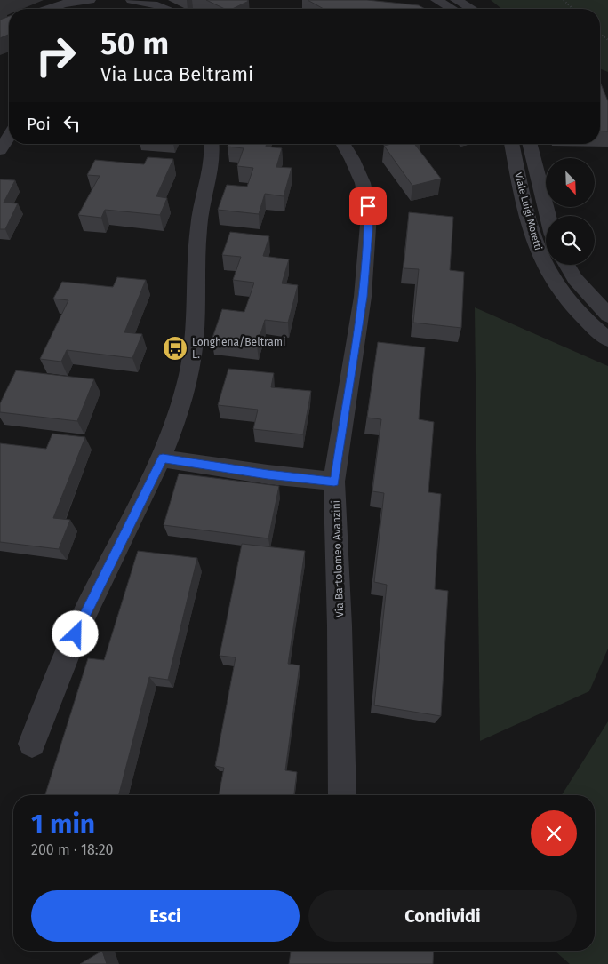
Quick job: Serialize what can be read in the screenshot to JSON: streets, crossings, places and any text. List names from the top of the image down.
{
  "streets": {
    "street": ["Viale Luigi Moretti", "Via Bartolomeo Avanzini"]
  },
  "places": {
    "bus stop": ["Longhena/Beltrami L."]
  },
  "north": "bottom right",
  "page": {
    "turn": ["50 m", "Via Luca Beltrami"],
    "then": "Poi",
    "heading": ["1 min", "200 m · 18:20"],
    "buttons": ["Esci", "Condividi"]
  }
}
